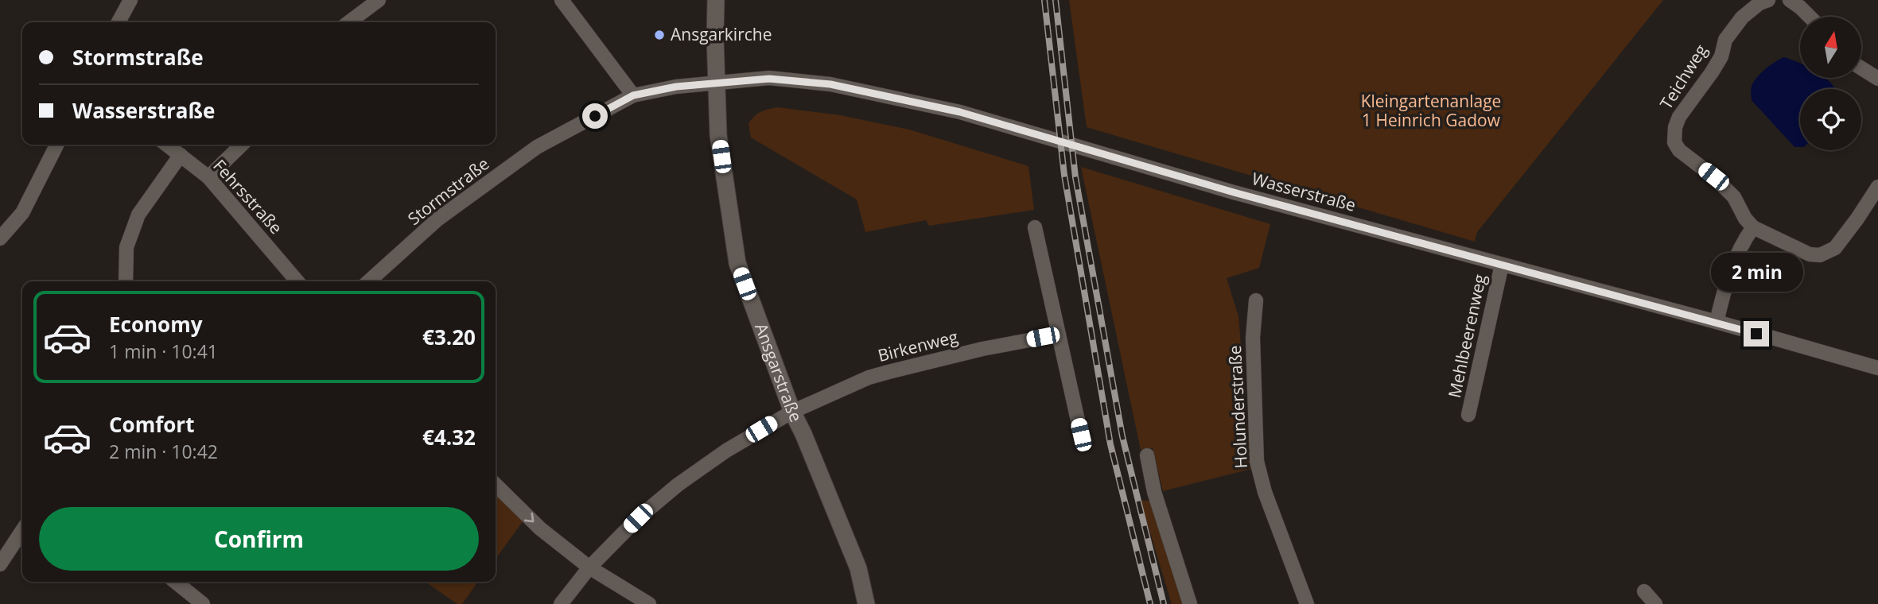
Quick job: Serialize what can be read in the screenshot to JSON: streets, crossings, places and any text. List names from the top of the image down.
{
  "streets": {
    "street": [
      "Teichweg",
      "Stormstraße",
      "Wasserstraße",
      "Fehrsstraße",
      "Mehlbeerenweg",
      "Birkenweg",
      "Ansgarstraße",
      "Holunderstraße"
    ]
  },
  "crossings": [
    ["Stormstraße", "Wasserstraße"],
    ["Stormstraße", "Ansgarstraße"],
    ["Wasserstraße", "Mehlbeerenweg"],
    ["Wasserstraße", "Ansgarstraße"],
    ["Birkenweg", "Ansgarstraße"]
  ],
  "parks": ["Kleingartenanlage 1 Heinrich Gadow"],
  "places": ["Ansgarkirche"],
  "north": "top",
  "page": {
    "banner": ["Stormstraße", "Wasserstraße"],
    "bubble": "2 min",
    "list": [
      {
        "name": "Economy",
        "note": "1 min · 10:41",
        "value": "€3.20"
      },
      {
        "name": "Comfort",
        "note": "2 min · 10:42",
        "value": "€4.32"
      }
    ],
    "buttons": "Confirm"
  }
}
